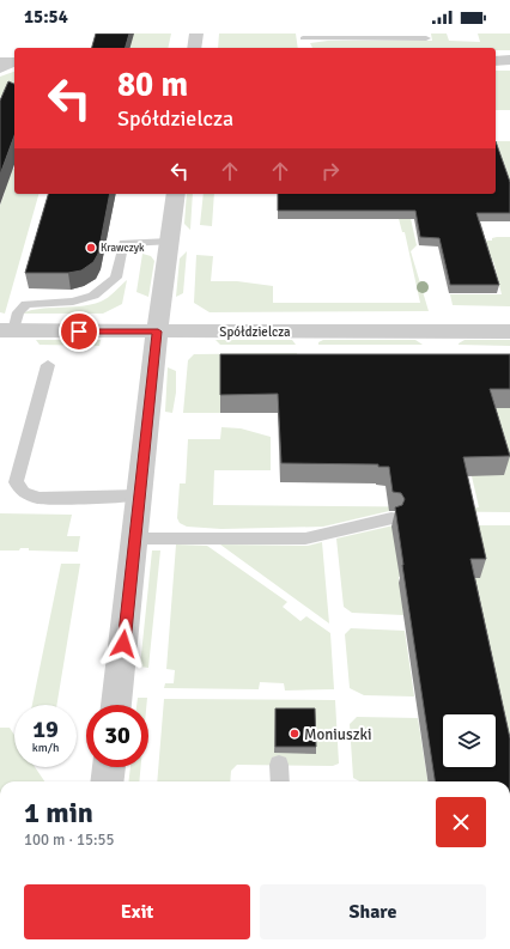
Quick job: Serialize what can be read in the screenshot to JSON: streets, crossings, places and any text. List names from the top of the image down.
{
  "streets": {
    "street": ["Spółdzielcza"]
  },
  "places": ["Krawczyk", "Moniuszki"],
  "page": {
    "status": "15:54",
    "turn": ["80 m", "Spółdzielcza"],
    "speed": "19 km/h",
    "limit": "30",
    "heading": ["1 min", "100 m · 15:55"],
    "buttons": ["Exit", "Share"]
  }
}
